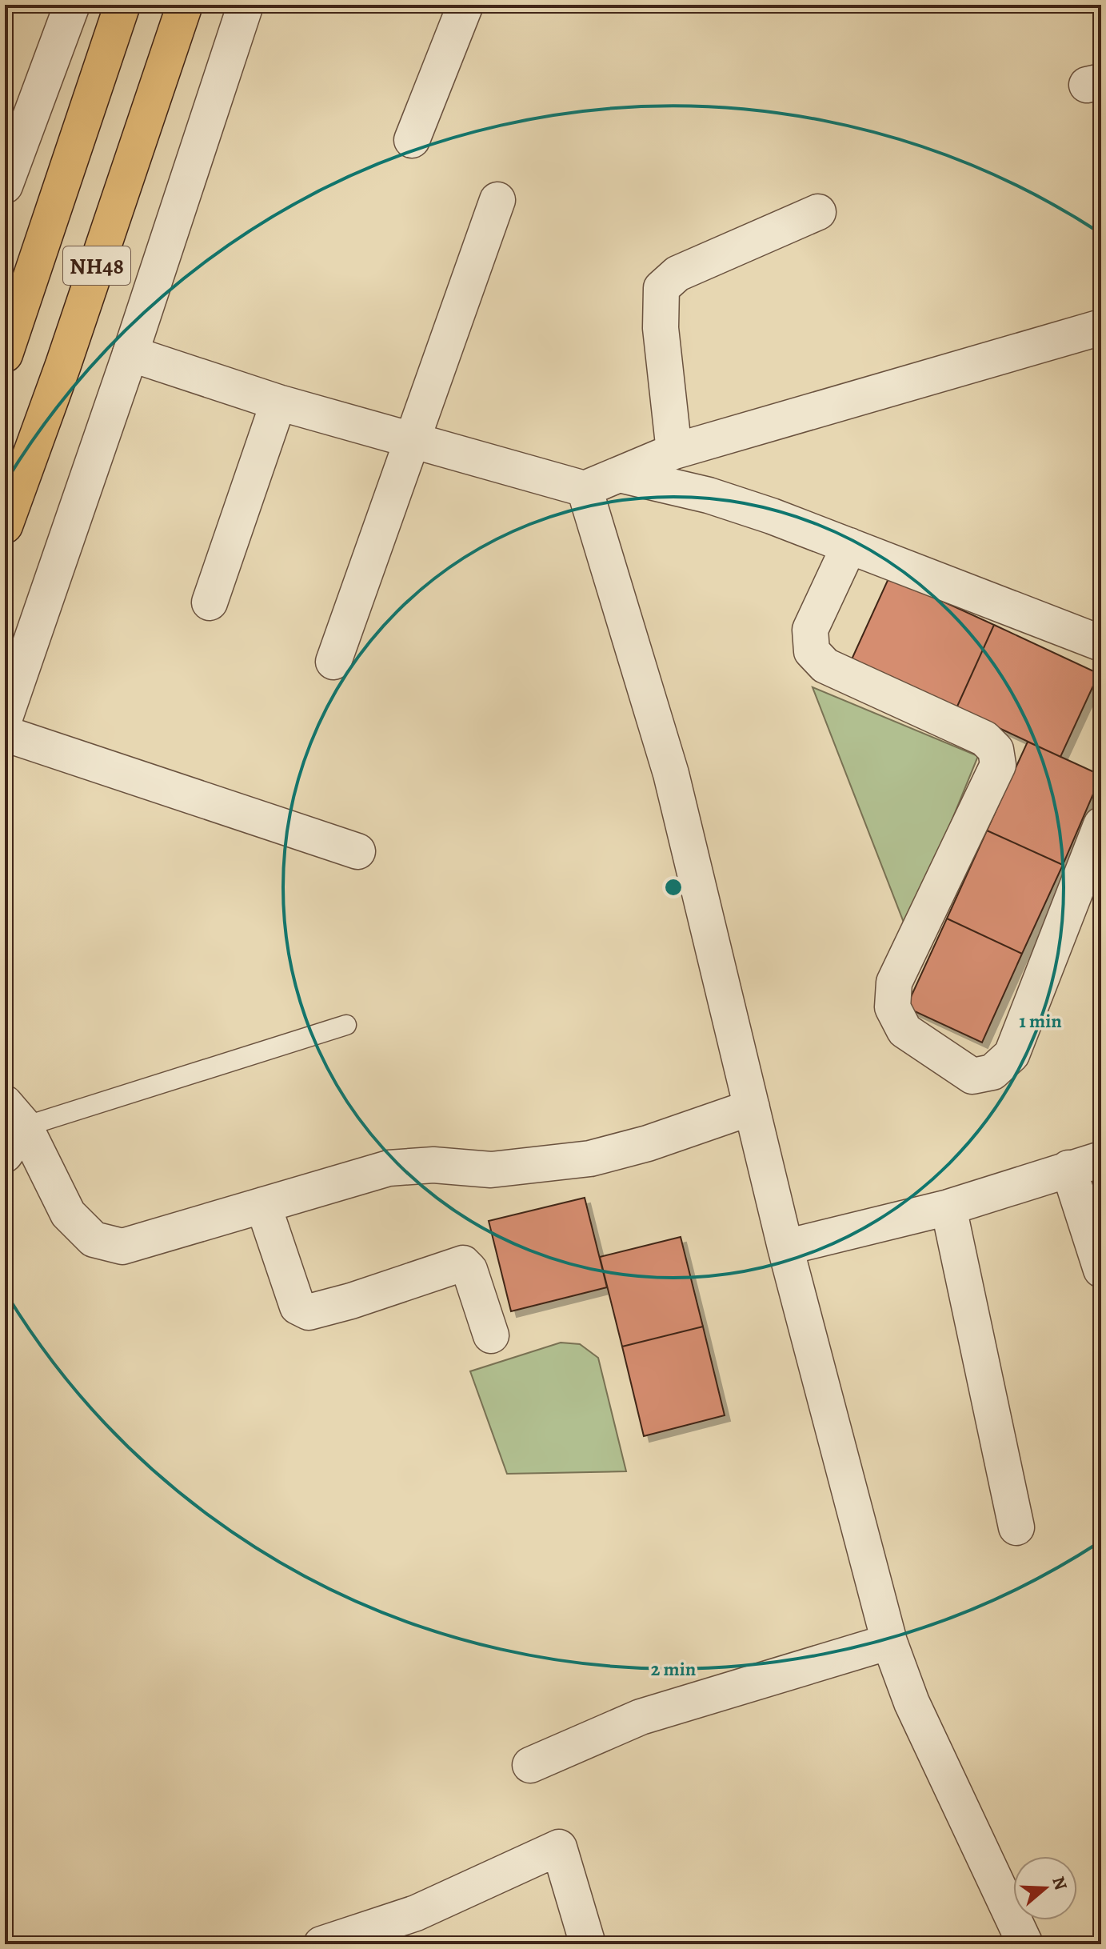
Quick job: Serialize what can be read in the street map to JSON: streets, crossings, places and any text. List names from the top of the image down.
{
  "streets": {
    "highway": ["NH48"]
  },
  "north": "right",
  "rings": ["1 min", "2 min"]
}
